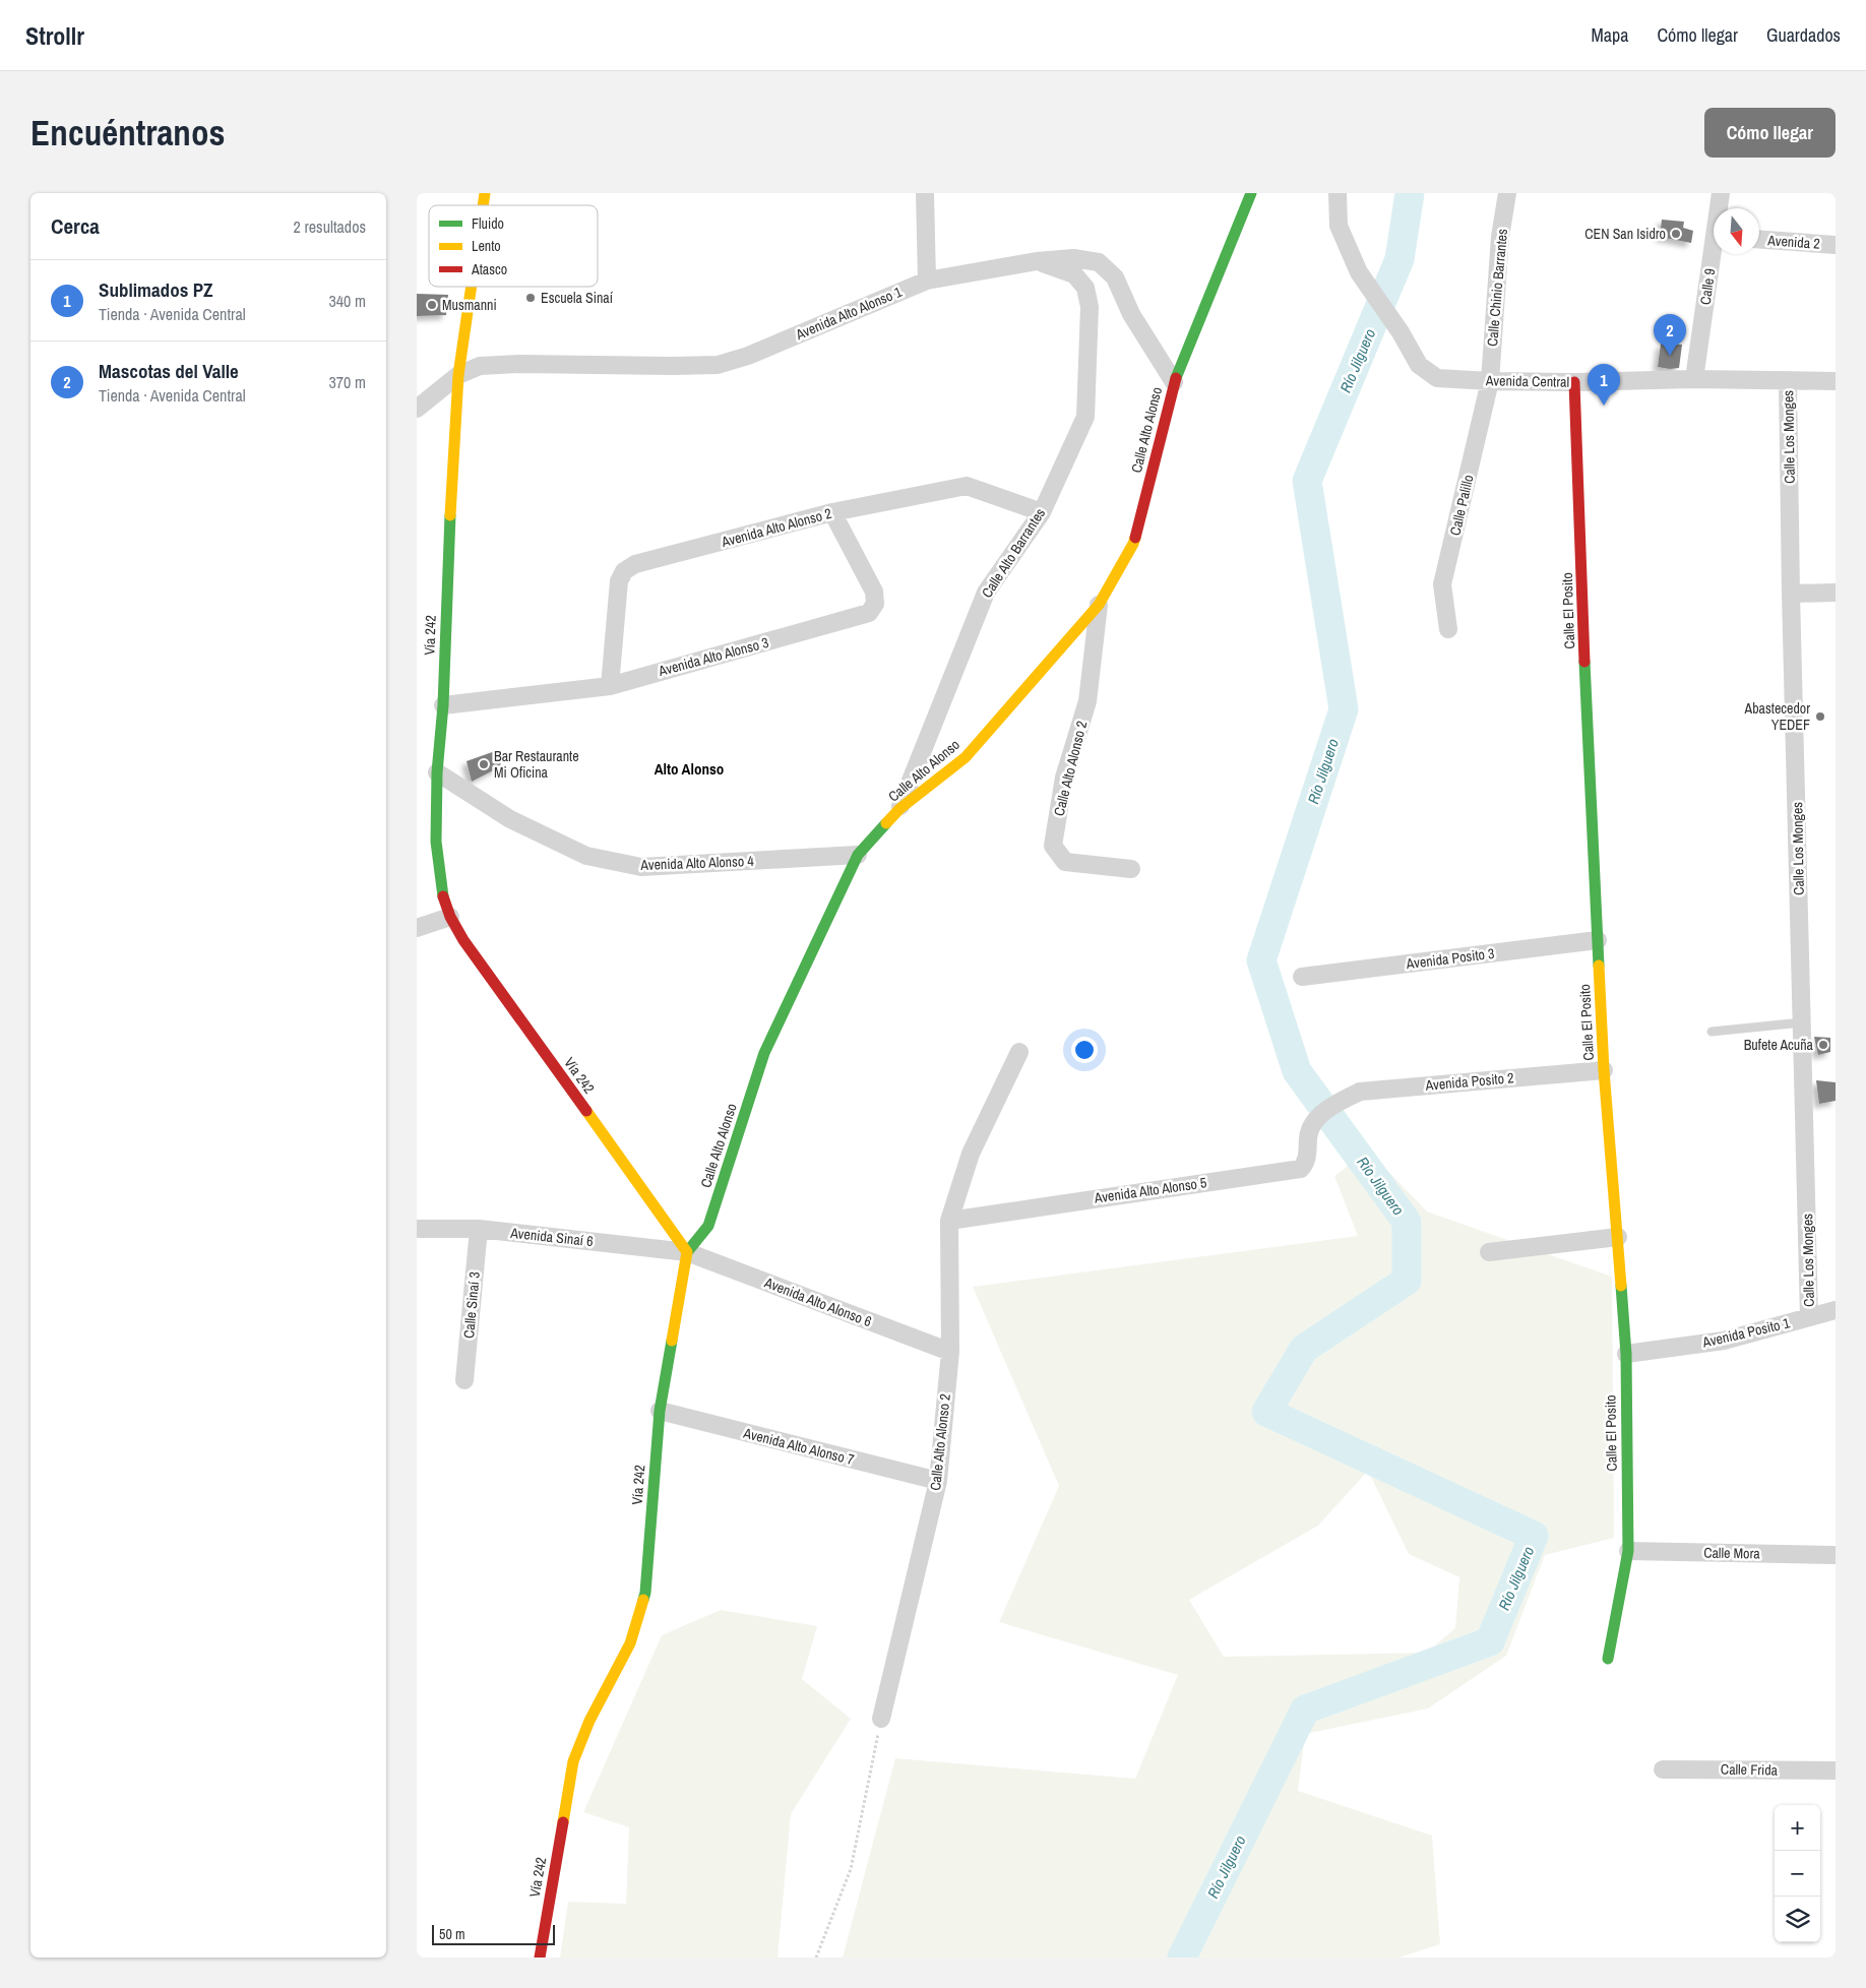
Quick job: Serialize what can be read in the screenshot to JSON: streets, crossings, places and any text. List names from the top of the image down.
{
  "streets": {
    "street": [
      "Avenida 2",
      "Calle 9",
      "Calle Chinio Barrantes",
      "Avenida Alto Alonso 1",
      "Avenida Central",
      "Calle Alto Alonso",
      "Calle Los Monges",
      "Calle Palillo",
      "Avenida Alto Alonso 2",
      "Calle Alto Barrantes",
      "Calle El Posito",
      "Vía 242",
      "Avenida Alto Alonso 3",
      "Calle Alto Alonso 2",
      "Avenida Alto Alonso 4",
      "Avenida Posito 3",
      "Avenida Posito 2",
      "Avenida Alto Alonso 5",
      "Avenida Sinaí 6",
      "Avenida Alto Alonso 6",
      "Calle Sinaí 3",
      "Avenida Posito 1",
      "Avenida Alto Alonso 7",
      "Calle Mora",
      "Calle Frida"
    ]
  },
  "crossings": [
    ["Calle 9", "Avenida Central"],
    ["Calle Chinio Barrantes", "Avenida Central"],
    ["Calle Chinio Barrantes", "Calle Palillo"],
    ["Avenida Alto Alonso 1", "Calle Alto Alonso"],
    ["Avenida Alto Alonso 1", "Calle Alto Barrantes"],
    ["Avenida Alto Alonso 1", "Vía 242"],
    ["Avenida Central", "Calle Los Monges"],
    ["Avenida Central", "Calle Palillo"],
    ["Avenida Central", "Calle El Posito"],
    ["Calle Alto Alonso", "Calle Alto Barrantes"],
    ["Calle Alto Alonso", "Vía 242"],
    ["Calle Alto Alonso", "Calle Alto Alonso 2"],
    ["Calle Alto Alonso", "Avenida Alto Alonso 4"],
    ["Calle Alto Alonso", "Avenida Sinaí 6"],
    ["Calle Alto Alonso", "Avenida Alto Alonso 6"],
    ["Calle Los Monges", "Avenida Posito 1"],
    ["Avenida Alto Alonso 2", "Calle Alto Barrantes"],
    ["Avenida Alto Alonso 2", "Avenida Alto Alonso 3"],
    ["Calle El Posito", "Avenida Posito 3"],
    ["Calle El Posito", "Avenida Posito 2"],
    ["Calle El Posito", "Avenida Posito 1"],
    ["Calle El Posito", "Calle Mora"],
    ["Vía 242", "Avenida Alto Alonso 3"],
    ["Vía 242", "Avenida Alto Alonso 4"],
    ["Vía 242", "Avenida Sinaí 6"],
    ["Vía 242", "Avenida Alto Alonso 6"],
    ["Vía 242", "Avenida Alto Alonso 7"],
    ["Calle Alto Alonso 2", "Avenida Alto Alonso 5"],
    ["Calle Alto Alonso 2", "Avenida Alto Alonso 6"],
    ["Calle Alto Alonso 2", "Avenida Alto Alonso 7"],
    ["Avenida Posito 2", "Avenida Alto Alonso 5"],
    ["Avenida Sinaí 6", "Avenida Alto Alonso 6"],
    ["Avenida Sinaí 6", "Calle Sinaí 3"]
  ],
  "districts": ["Alto Alonso"],
  "water": ["Río Jilguero"],
  "places": [
    "CEN San Isidro",
    "Escuela Sinaí",
    "Musmanni",
    "Abastecedor YEDEF",
    "Bar Restaurante Mi Oficina",
    "Bufete Acuña"
  ],
  "legend": ["Fluido", "Lento", "Atasco"],
  "scale_bar": "50 m",
  "north": "bottom",
  "page": {
    "header": "Strollr",
    "nav": ["Mapa", "Cómo llegar", "Guardados"],
    "buttons": "Cómo llegar",
    "title": "Encuéntranos",
    "heading": ["Cerca", "2 resultados"],
    "list": [
      {
        "mark": "1",
        "name": "Sublimados PZ",
        "note": "Tienda · Avenida Central",
        "value": "340 m"
      },
      {
        "mark": "2",
        "name": "Mascotas del Valle",
        "note": "Tienda · Avenida Central",
        "value": "370 m"
      }
    ],
    "pins": ["2", "1"],
    "map_buttons": ["+", "−"],
    "scale": "50 m"
  }
}
